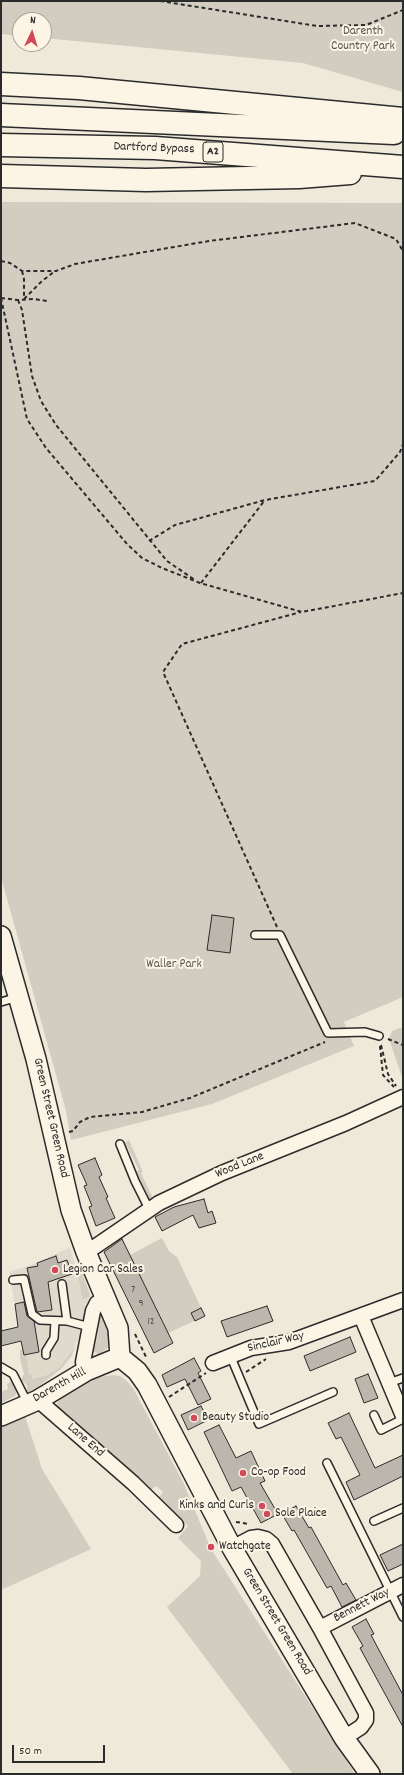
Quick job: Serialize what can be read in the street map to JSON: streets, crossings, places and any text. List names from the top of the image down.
{
  "streets": {
    "highway": ["Dartford Bypass", "A2"],
    "main road": ["Green Street Green Road", "Darenth Hill"],
    "street": [
      "Wood Lane",
      "Sinclair Way",
      "Lane End",
      "Bennett Way"
    ]
  },
  "crossings": [
    ["Dartford Bypass", "A2"],
    ["Green Street Green Road", "Wood Lane"],
    ["Green Street Green Road", "Darenth Hill"],
    ["Darenth Hill", "Lane End"]
  ],
  "parks": ["Darenth Country Park", "Waller Park"],
  "places": [
    "Legion Car Sales",
    "Beauty Studio",
    "Co-op Food",
    "Kinks and Curls",
    "Sole Plaice",
    "Watchgate"
  ],
  "house_numbers": ["7", "9", "12"],
  "scale_bar": "50 m",
  "north": "top"
}
